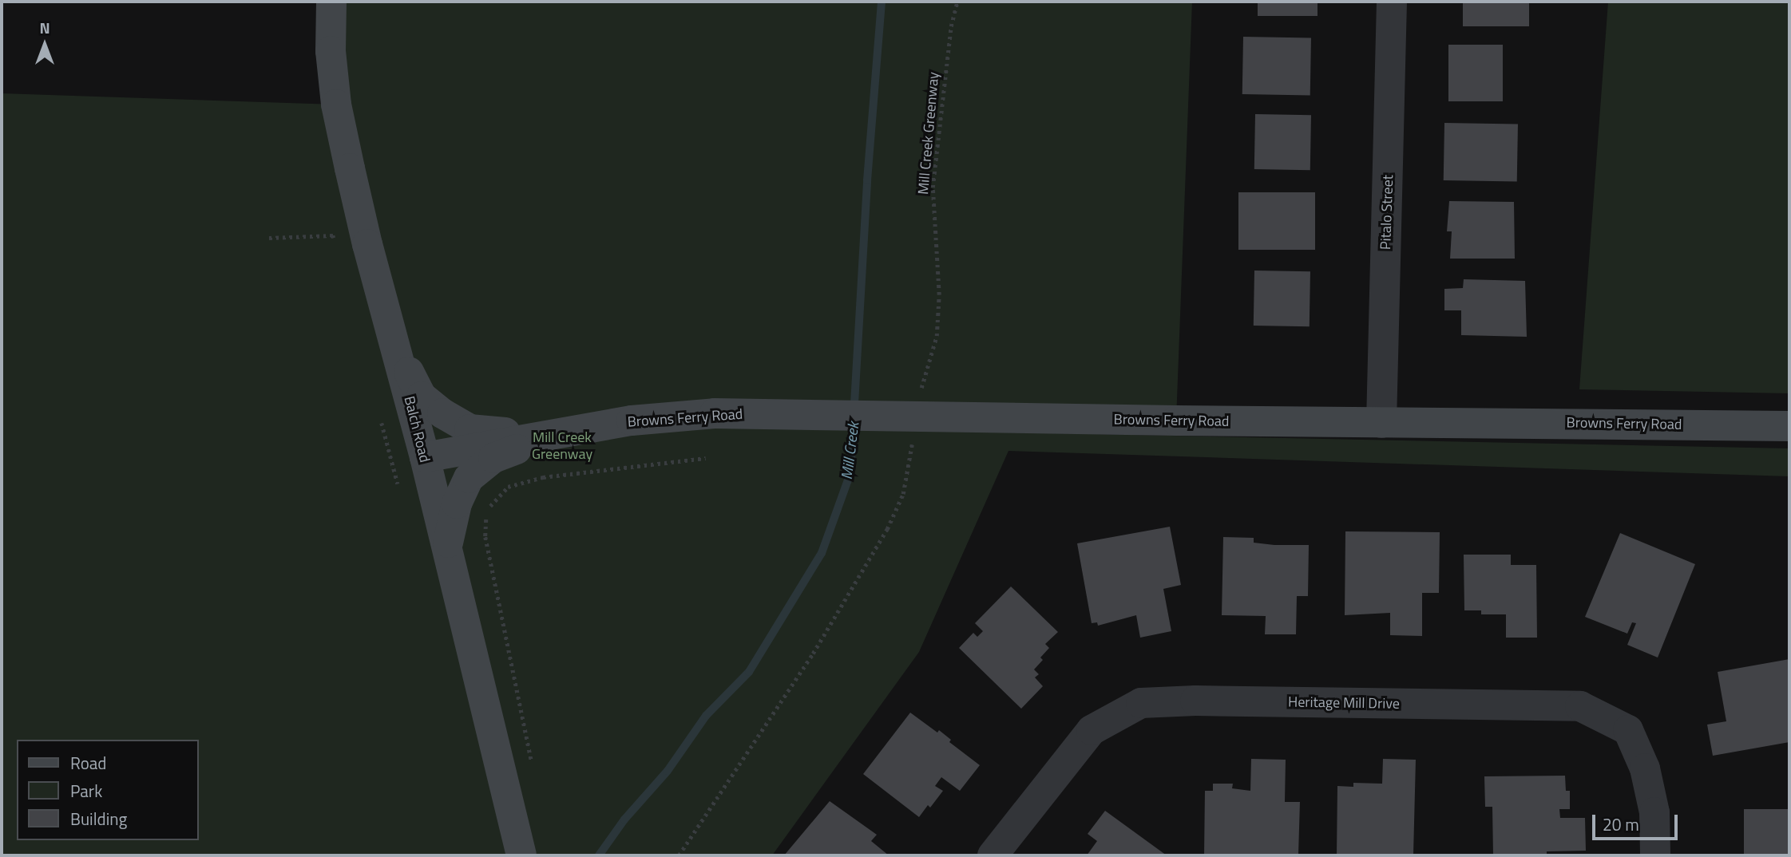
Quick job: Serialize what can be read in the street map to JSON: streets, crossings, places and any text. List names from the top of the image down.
{
  "streets": {
    "street": [
      "Pitalo Street",
      "Browns Ferry Road",
      "Balch Road",
      "Heritage Mill Drive"
    ],
    "path": ["Mill Creek Greenway"]
  },
  "crossings": [
    ["Pitalo Street", "Browns Ferry Road"],
    ["Browns Ferry Road", "Balch Road"]
  ],
  "water": ["Mill Creek"],
  "parks": ["Mill Creek Greenway"],
  "legend": ["Road", "Park", "Building"],
  "scale_bar": "20 m",
  "north": "top"
}
